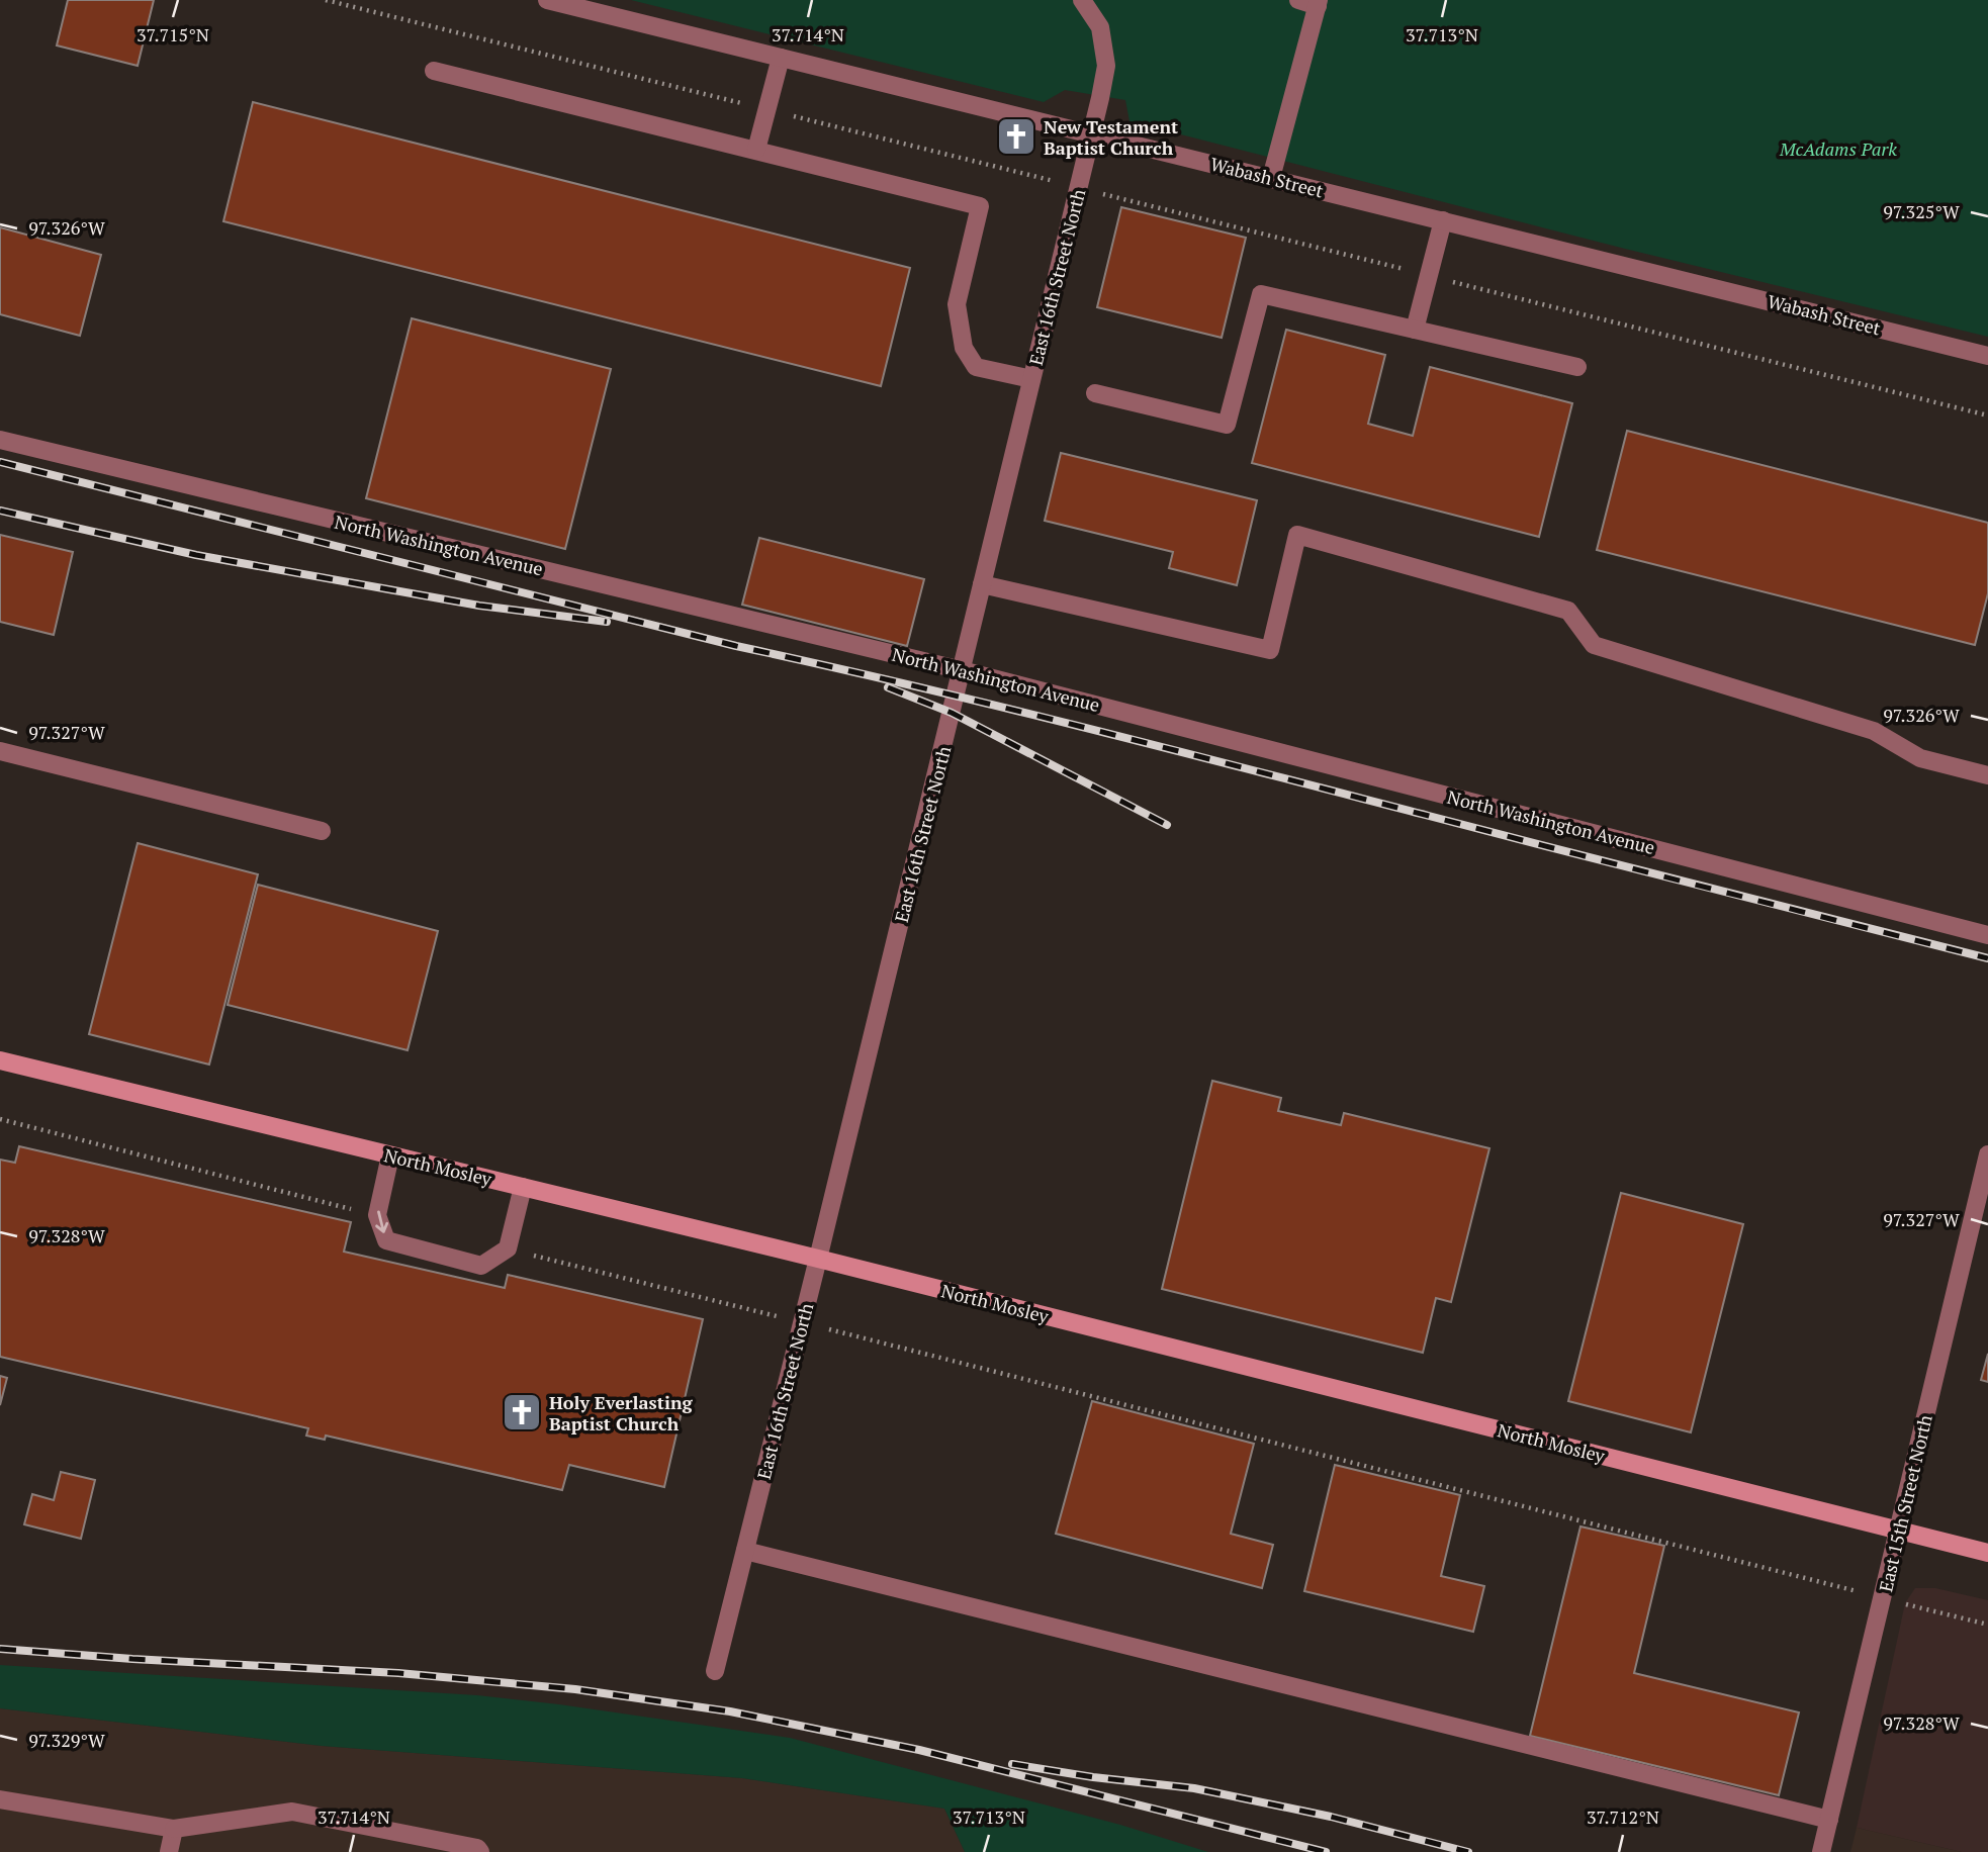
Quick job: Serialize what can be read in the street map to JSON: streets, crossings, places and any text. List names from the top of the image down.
{
  "streets": {
    "street": [
      "Wabash Street",
      "East 16th Street North",
      "North Washington Avenue",
      "North Mosley",
      "East 15th Street North"
    ]
  },
  "crossings": [
    ["Wabash Street", "East 16th Street North"],
    ["East 16th Street North", "North Washington Avenue"],
    ["East 16th Street North", "North Mosley"],
    ["North Mosley", "East 15th Street North"]
  ],
  "parks": ["McAdams Park"],
  "places": {
    "church": ["New Testament Baptist Church", "Holy Everlasting Baptist Church"]
  },
  "coordinates": [
    "37.714°N",
    "37.713°N",
    "37.715°N",
    "97.325°W",
    "97.326°W",
    "97.327°W",
    "97.328°W",
    "97.329°W",
    "37.712°N"
  ]
}
